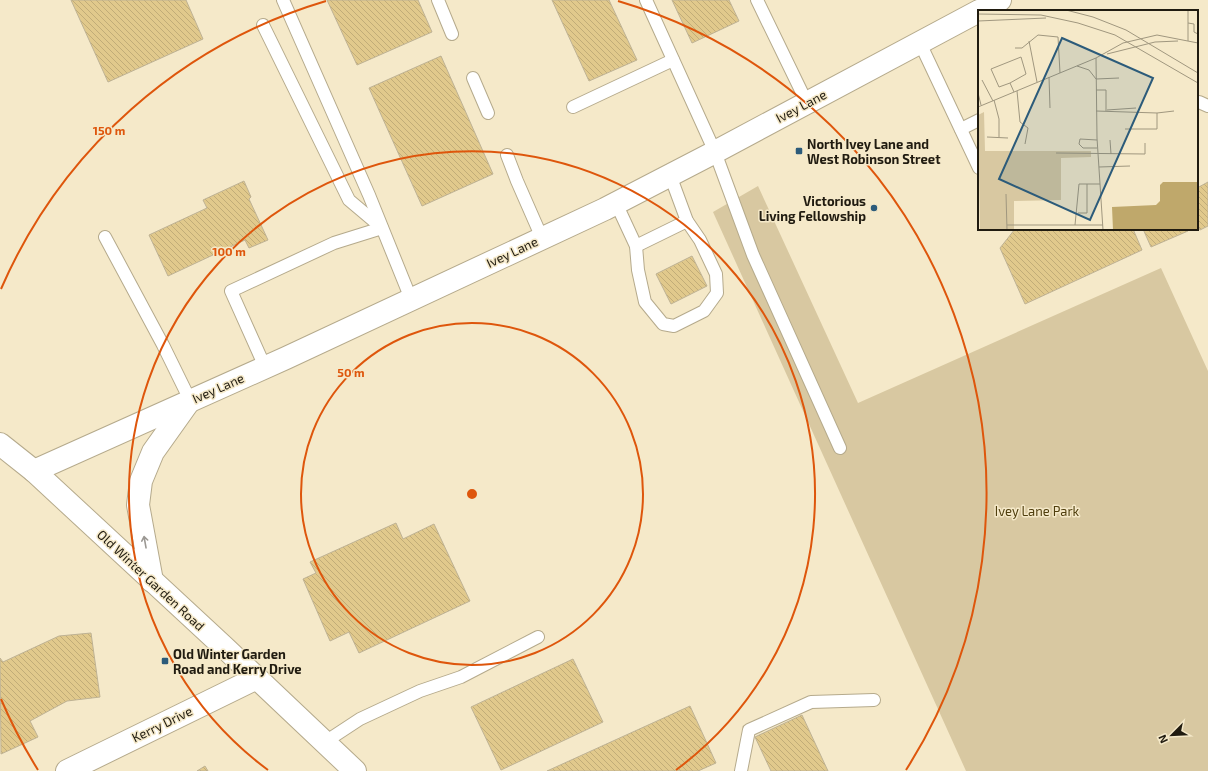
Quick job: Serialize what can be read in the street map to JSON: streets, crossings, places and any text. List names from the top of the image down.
{
  "streets": {
    "street": ["Ivey Lane", "Old Winter Garden Road", "Kerry Drive"]
  },
  "crossings": [
    ["Ivey Lane", "Old Winter Garden Road"],
    ["Old Winter Garden Road", "Kerry Drive"]
  ],
  "parks": ["Ivey Lane Park"],
  "places": {
    "transit": ["North Ivey Lane and West Robinson Street", "Old Winter Garden Road and Kerry Drive"],
    "other": ["Victorious Living Fellowship"]
  },
  "north": "bottom left",
  "rings": ["150 m", "100 m", "50 m"]
}
